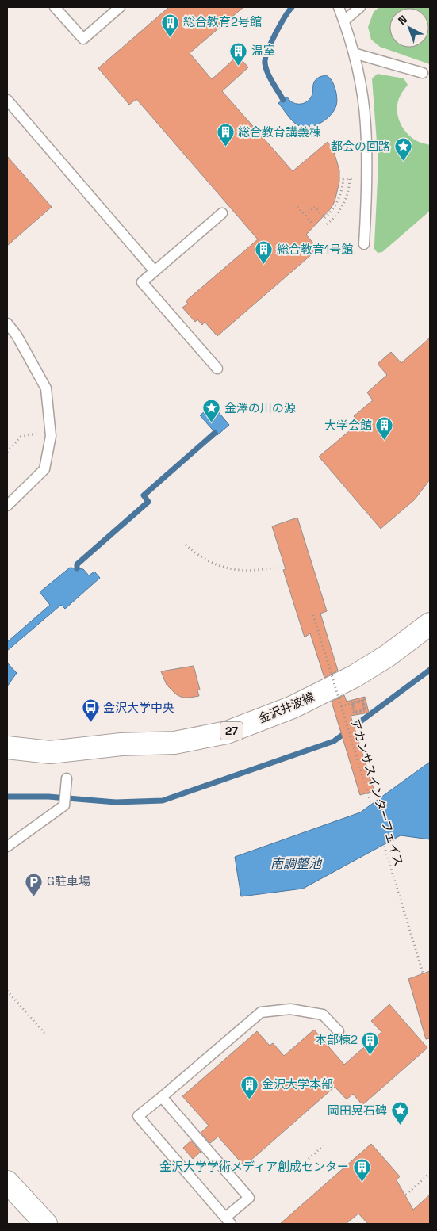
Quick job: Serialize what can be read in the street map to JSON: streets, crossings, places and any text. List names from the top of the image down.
{
  "streets": {
    "main road": ["金沢井波線", "27"],
    "path": ["アカンサスインターフェイス"]
  },
  "water": ["南調整池"],
  "places": {
    "building": [
      "総合教育2号館",
      "温室",
      "総合教育講義棟",
      "総合教育1号館",
      "大学会館",
      "本部棟2",
      "金沢大学本部",
      "金沢大学学術メディア創成センター"
    ],
    "place": ["都会の回路", "金澤の川の源", "岡田晃石碑"],
    "bus stop": ["金沢大学中央"],
    "parking": ["G駐車場"]
  },
  "north": "top left"
}
